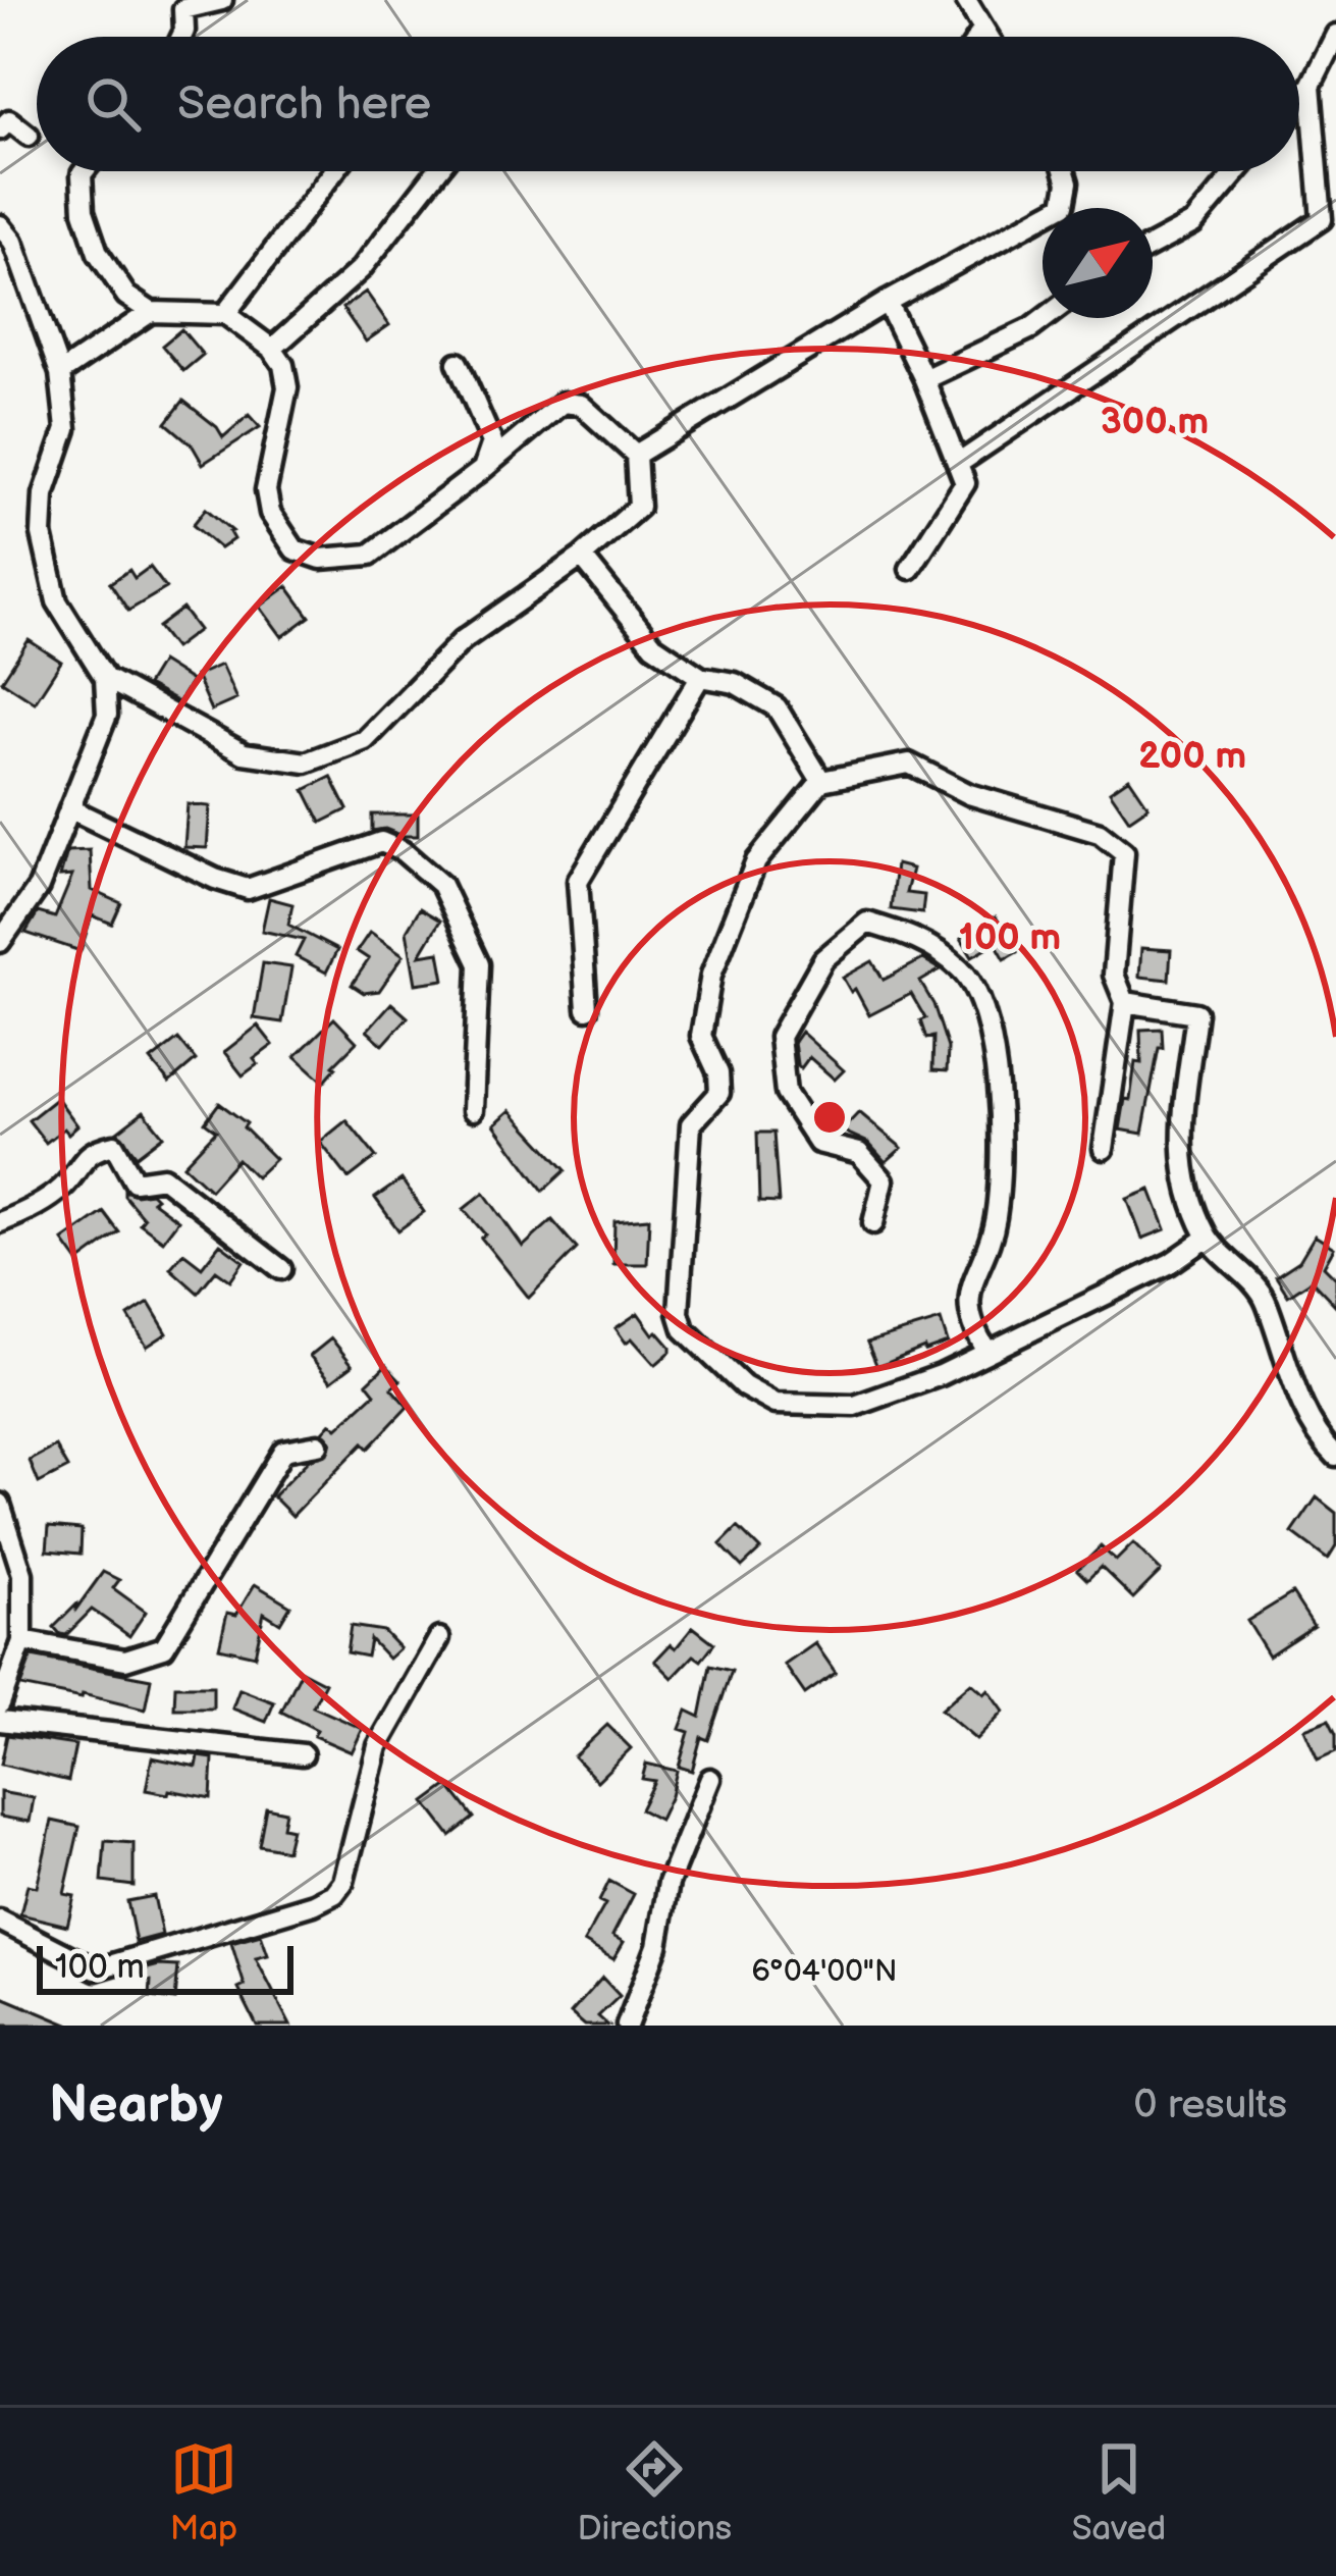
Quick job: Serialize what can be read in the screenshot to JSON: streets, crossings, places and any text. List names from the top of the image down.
{
  "scale_bar": "100 m",
  "north": "top right",
  "page": {
    "search": "Search here",
    "scale": "100 m",
    "heading": ["Nearby", "0 results"],
    "nav": ["Map", "Directions", "Saved"]
  },
  "coordinates": ["6°04'00\"N"],
  "rings": ["300 m", "200 m", "100 m"]
}
